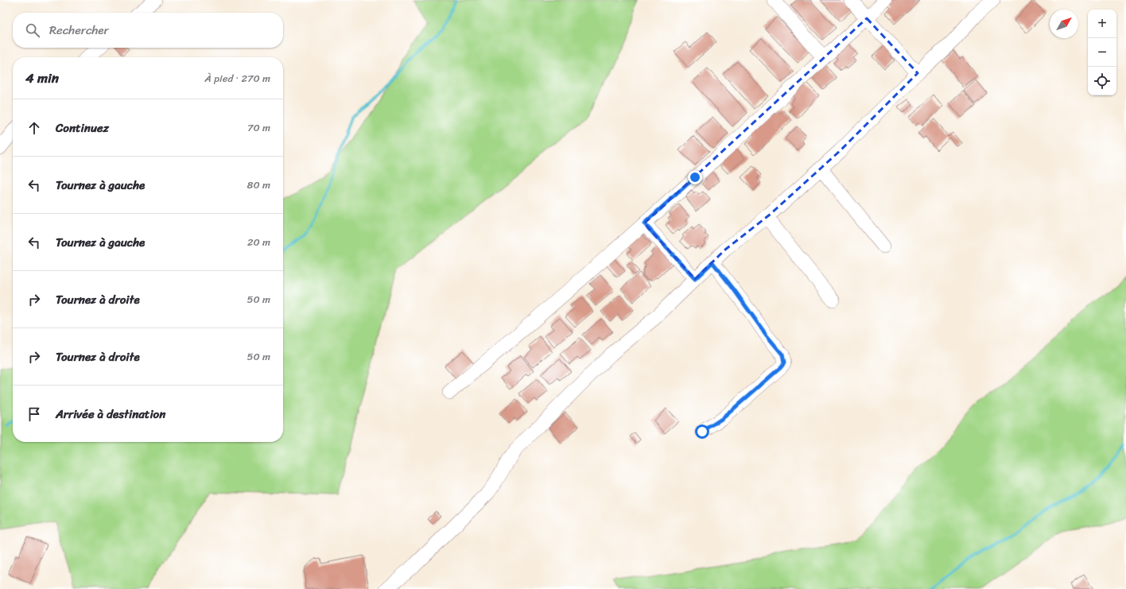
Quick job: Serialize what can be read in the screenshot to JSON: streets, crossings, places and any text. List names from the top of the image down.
{
  "north": "top right",
  "page": {
    "map_buttons": ["+", "−"],
    "search": "Rechercher",
    "heading": ["4 min", "À pied · 270 m"],
    "list": [
      ["Continuez", "70 m"],
      ["Tournez à gauche", "80 m"],
      ["Tournez à gauche", "20 m"],
      ["Tournez à droite", "50 m"],
      ["Tournez à droite", "50 m"],
      "Arrivée à destination"
    ]
  }
}
